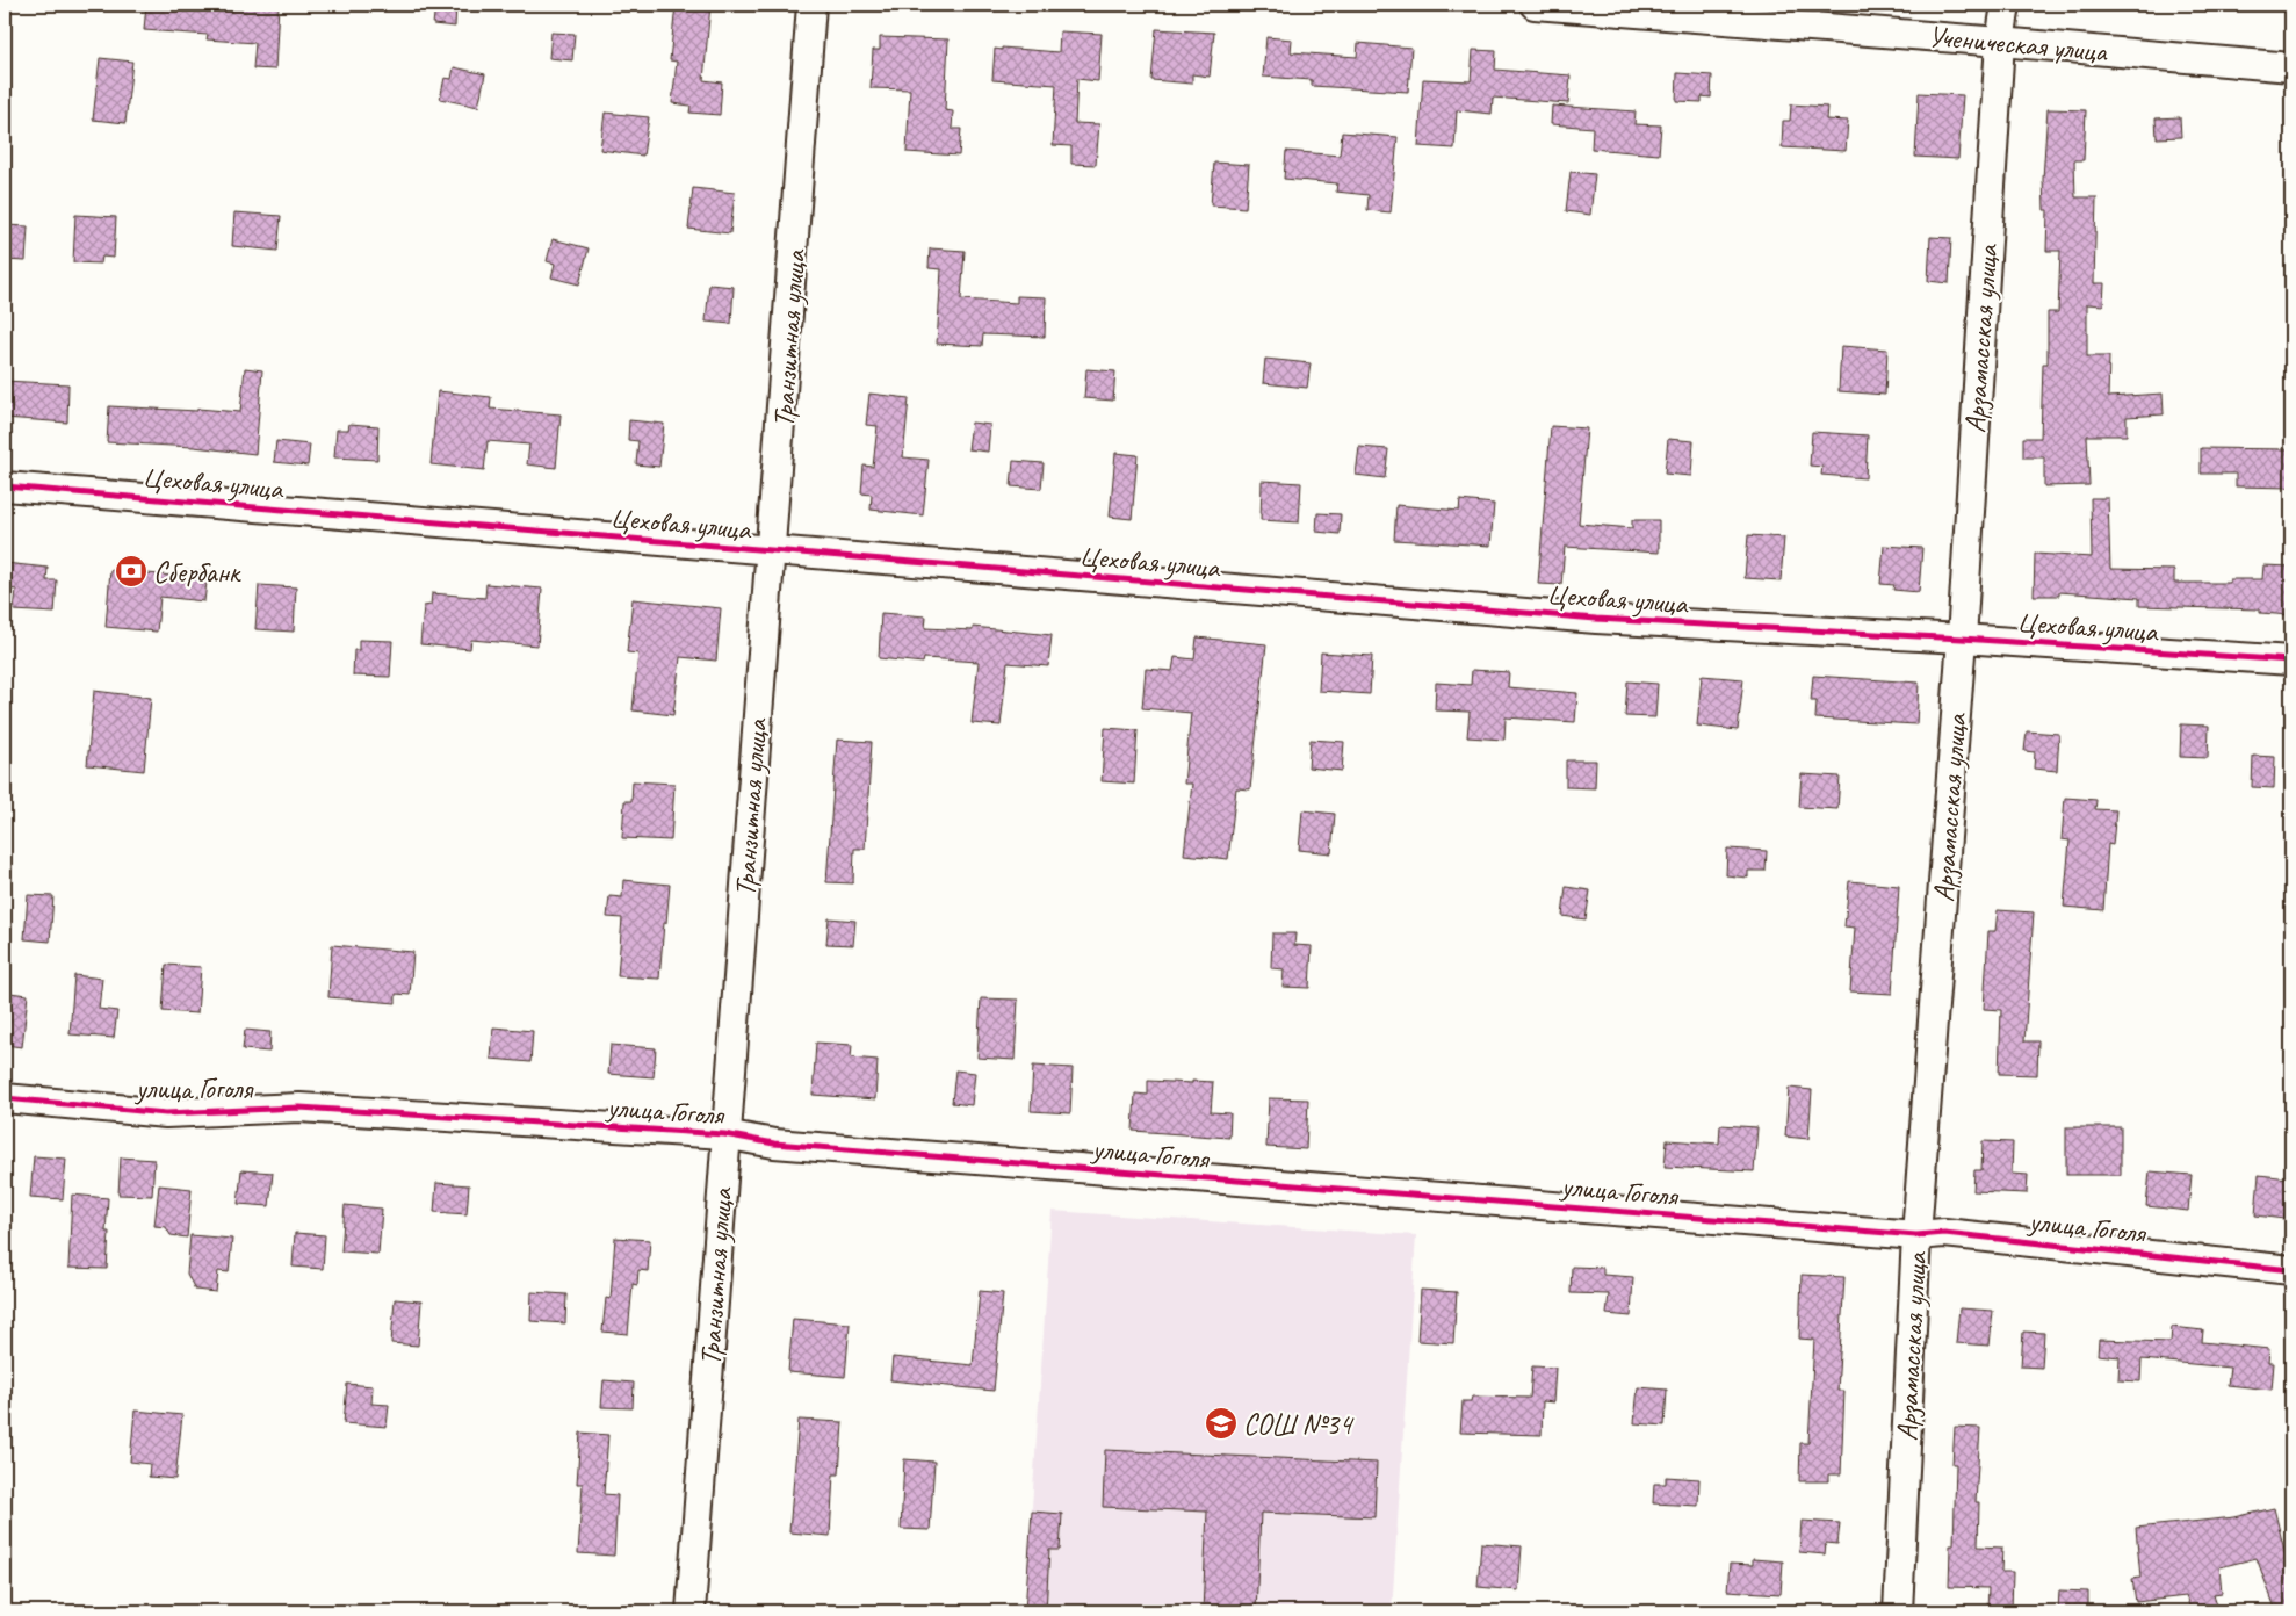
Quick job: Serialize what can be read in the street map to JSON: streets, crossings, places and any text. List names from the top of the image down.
{
  "streets": {
    "street": [
      "Ученическая улица",
      "Транзитная улица",
      "Арзамасская улица",
      "Цеховая улица",
      "улица Гоголя"
    ]
  },
  "crossings": [
    ["Ученическая улица", "Арзамасская улица"],
    ["Транзитная улица", "Цеховая улица"],
    ["Транзитная улица", "улица Гоголя"],
    ["Арзамасская улица", "Цеховая улица"],
    ["Арзамасская улица", "улица Гоголя"]
  ],
  "places": {
    "bank": ["Сбербанк"],
    "school or university": ["СОШ №34"]
  }
}
